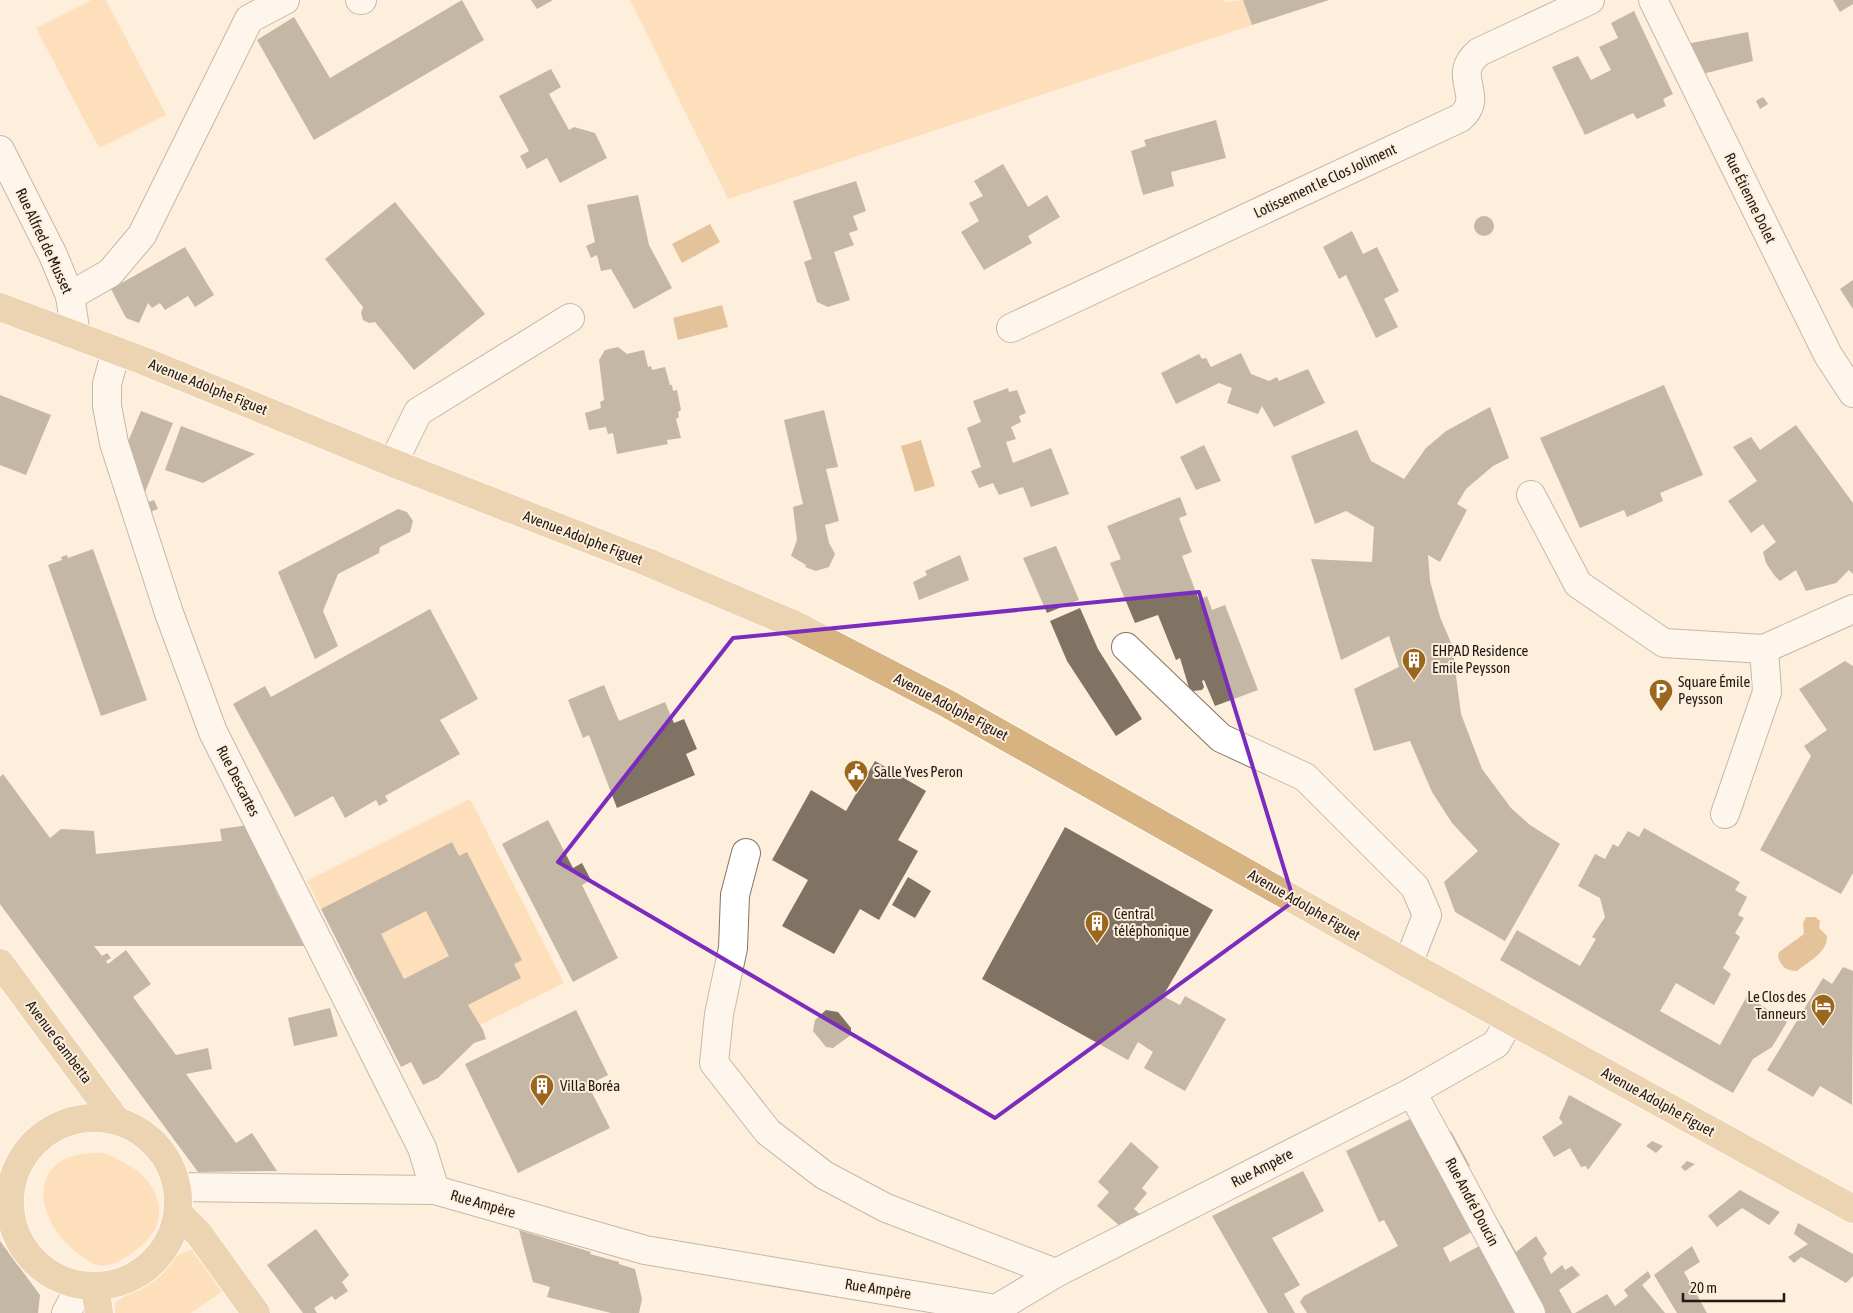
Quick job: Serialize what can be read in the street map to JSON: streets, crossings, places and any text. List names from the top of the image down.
{
  "streets": {
    "main road": ["Avenue Adolphe Figuet", "Avenue Gambetta"],
    "street": [
      "Lotissement le Clos Joliment",
      "Rue Étienne Dolet",
      "Rue Alfred de Musset",
      "Rue Descartes",
      "Rue Ampère",
      "Rue André Doucin"
    ]
  },
  "crossings": [
    ["Rue Alfred de Musset", "Avenue Adolphe Figuet"],
    ["Avenue Adolphe Figuet", "Rue Descartes"],
    ["Avenue Adolphe Figuet", "Rue Ampère"],
    ["Rue Descartes", "Rue Ampère"],
    ["Avenue Gambetta", "Rue Ampère"],
    ["Rue Ampère", "Rue André Doucin"]
  ],
  "places": {
    "building": ["EHPAD Residence Emile Peysson", "Central téléphonique", "Villa Boréa"],
    "parking": ["Square Émile Peysson"],
    "public building": ["Salle Yves Peron"],
    "hotel": ["Le Clos des Tanneurs"]
  },
  "scale_bar": "20 m"
}
